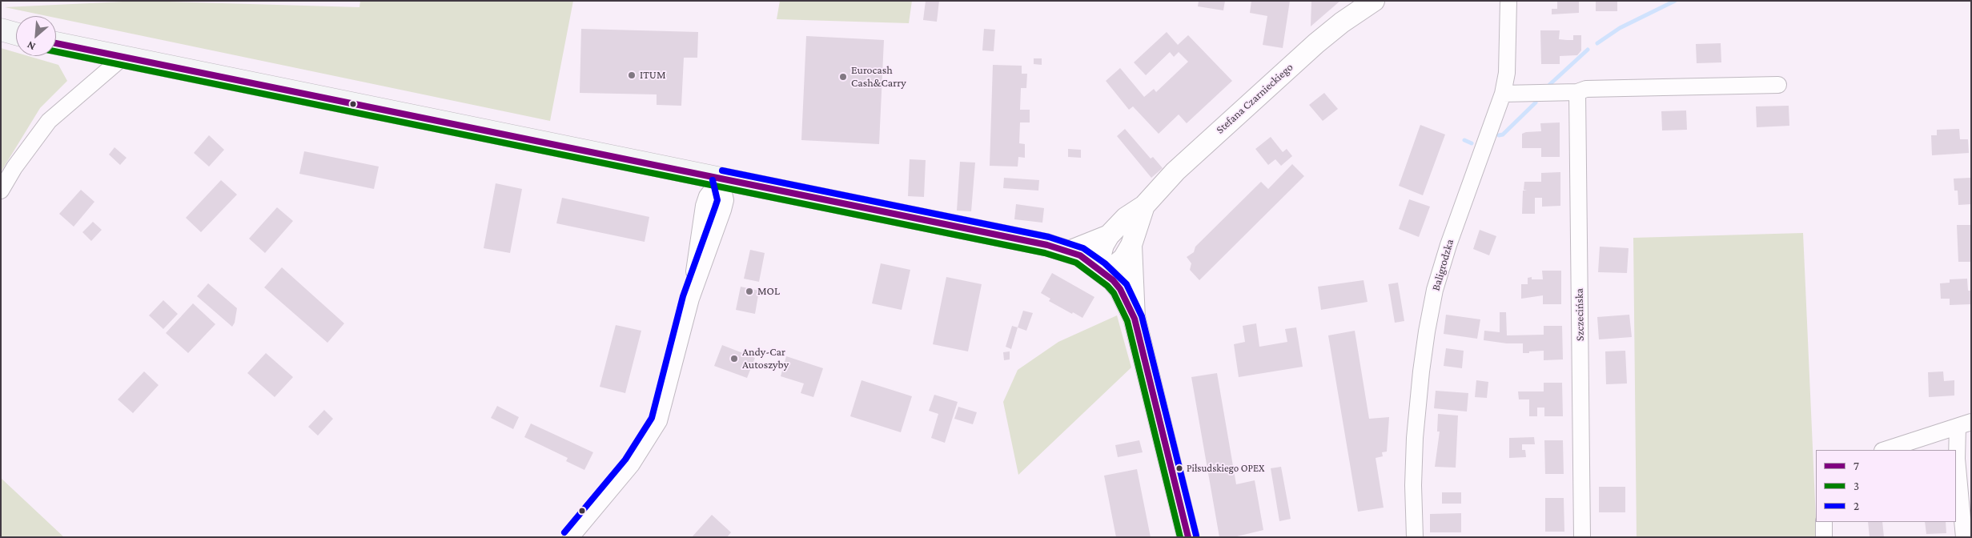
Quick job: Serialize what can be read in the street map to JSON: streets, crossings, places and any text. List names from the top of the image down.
{
  "streets": {
    "street": ["Stefana Czarnieckiego", "Baligrodzka", "Szczecińska"]
  },
  "places": [
    "ITUM",
    "Eurocash Cash&Carry",
    "MOL",
    "Andy-Car Autoszyby",
    "Piłsudskiego OPEX"
  ],
  "lines": ["transit line 7", "transit line 3", "transit line 2"],
  "legend": ["7", "3", "2"],
  "north": "bottom left"
}
